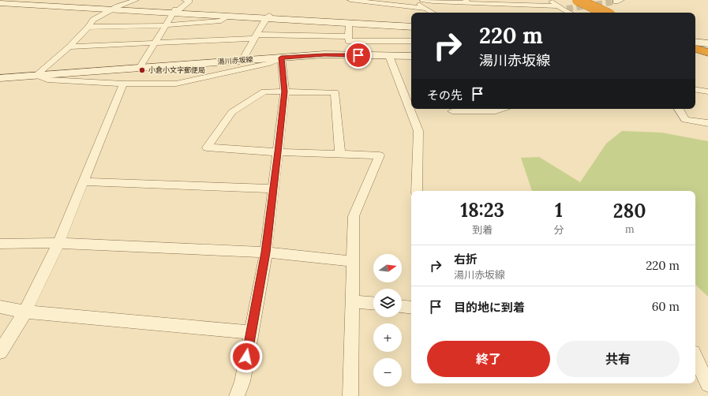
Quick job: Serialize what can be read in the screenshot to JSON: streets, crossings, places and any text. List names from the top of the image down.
{
  "streets": {
    "street": ["湯川赤坂線"]
  },
  "places": ["小倉小文字郵便局"],
  "north": "right",
  "page": {
    "turn": ["220 m", "湯川赤坂線"],
    "then": "その先",
    "eta": [
      "18:23",
      "到着",
      "1",
      "分",
      "280",
      "m"
    ],
    "list": [
      {
        "name": "右折",
        "note": "湯川赤坂線",
        "value": "220 m"
      },
      {
        "name": "目的地に到着",
        "value": "60 m"
      }
    ],
    "map_buttons": ["+", "−"],
    "buttons": ["終了", "共有"]
  }
}
